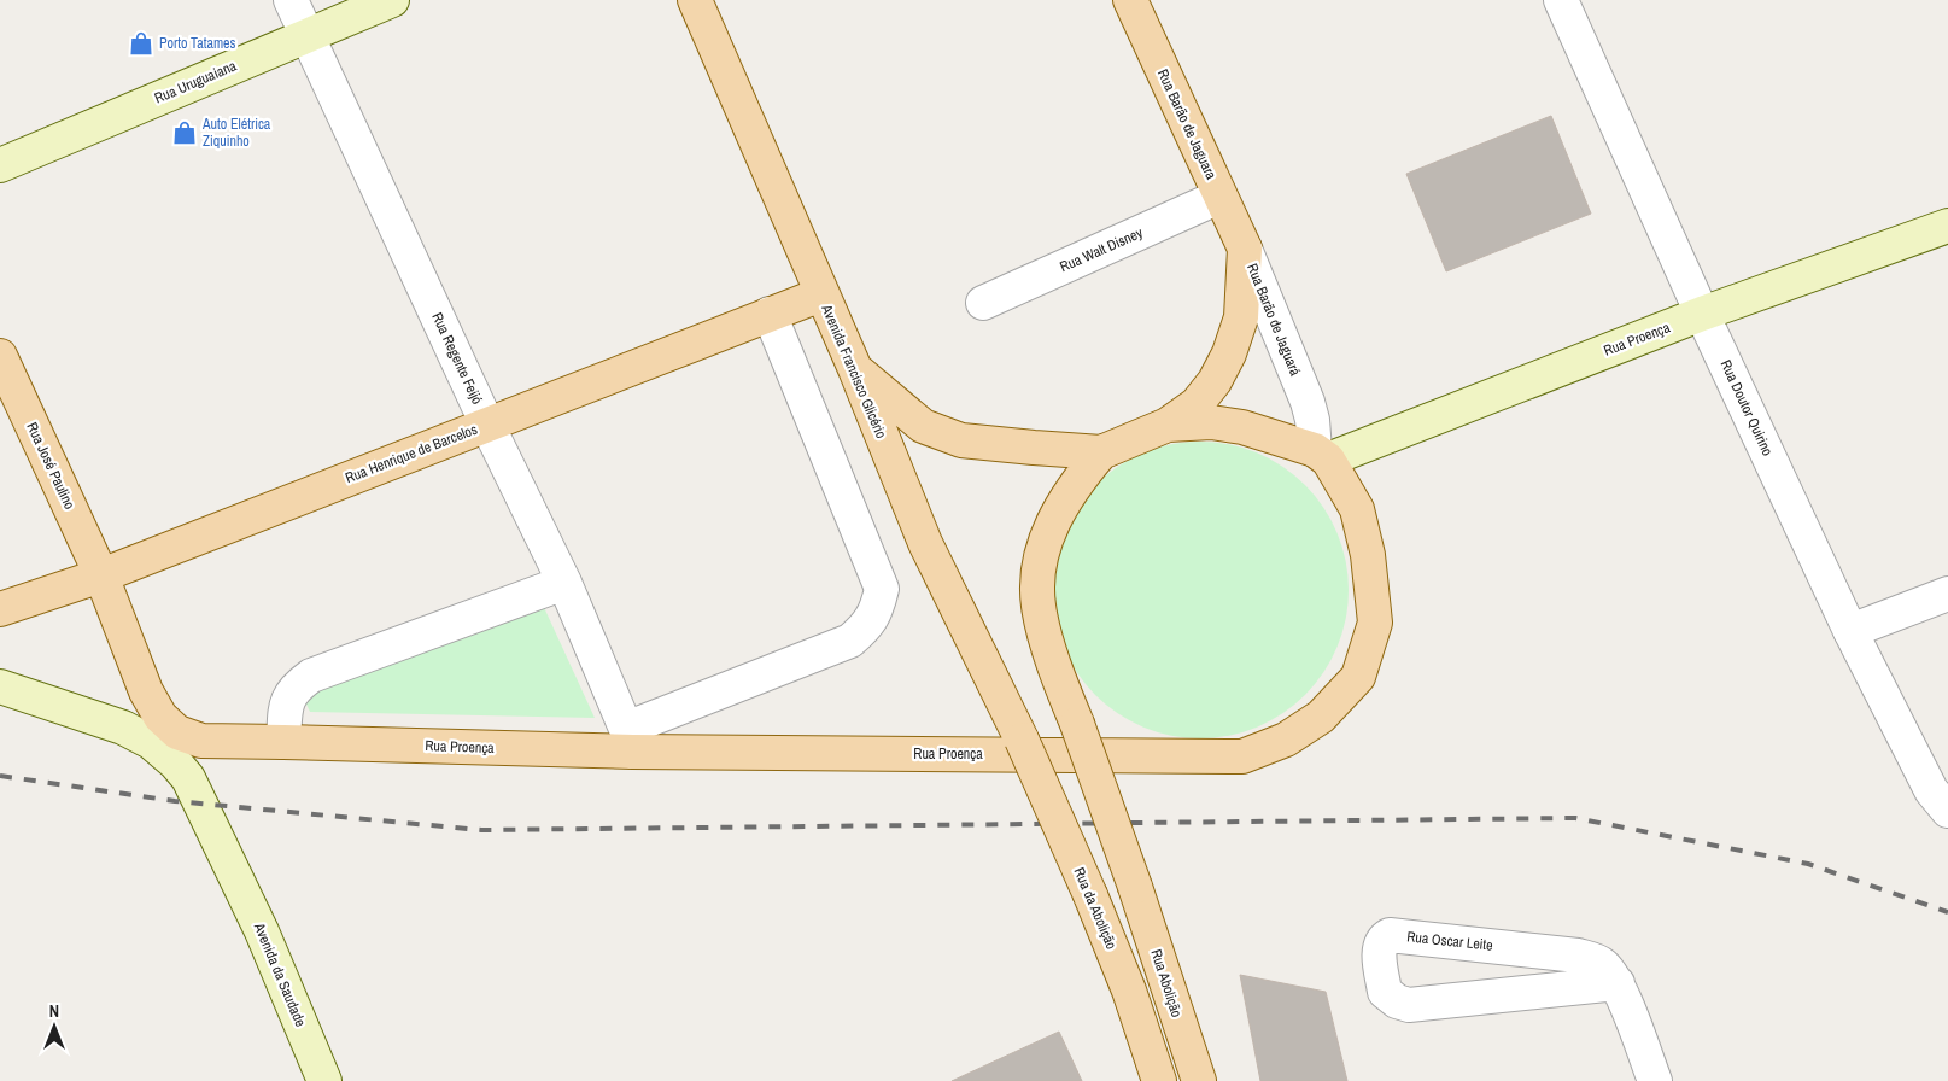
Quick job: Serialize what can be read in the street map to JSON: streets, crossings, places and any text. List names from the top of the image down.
{
  "streets": {
    "main road": [
      "Rua Uruguaiana",
      "Rua Barão de Jaguara",
      "Rua Barão de Jaguará",
      "Rua Proença",
      "Avenida Francisco Glicério",
      "Rua Henrique de Barcelos",
      "Rua José Paulino",
      "Rua da Abolição",
      "Avenida da Saudade",
      "Rua Abolição"
    ],
    "street": [
      "Rua Walt Disney",
      "Rua Regente Feijó",
      "Rua Doutor Quirino",
      "Rua Oscar Leite"
    ]
  },
  "crossings": [
    ["Rua Uruguaiana", "Rua Regente Feijó"],
    ["Rua Barão de Jaguara", "Rua Walt Disney"],
    ["Rua Barão de Jaguara", "Rua Barão de Jaguará"],
    ["Rua Barão de Jaguará", "Rua Proença"],
    ["Rua Proença", "Rua Regente Feijó"],
    ["Rua Proença", "Rua Doutor Quirino"],
    ["Rua Proença", "Rua Henrique de Barcelos"],
    ["Rua Proença", "Rua José Paulino"],
    ["Rua Regente Feijó", "Rua Henrique de Barcelos"],
    ["Avenida Francisco Glicério", "Rua Henrique de Barcelos"],
    ["Avenida Francisco Glicério", "Rua da Abolição"],
    ["Rua Henrique de Barcelos", "Rua José Paulino"]
  ],
  "places": {
    "shop": ["Porto Tatames", "Auto Elétrica Ziquinho"]
  },
  "north": "top"
}
